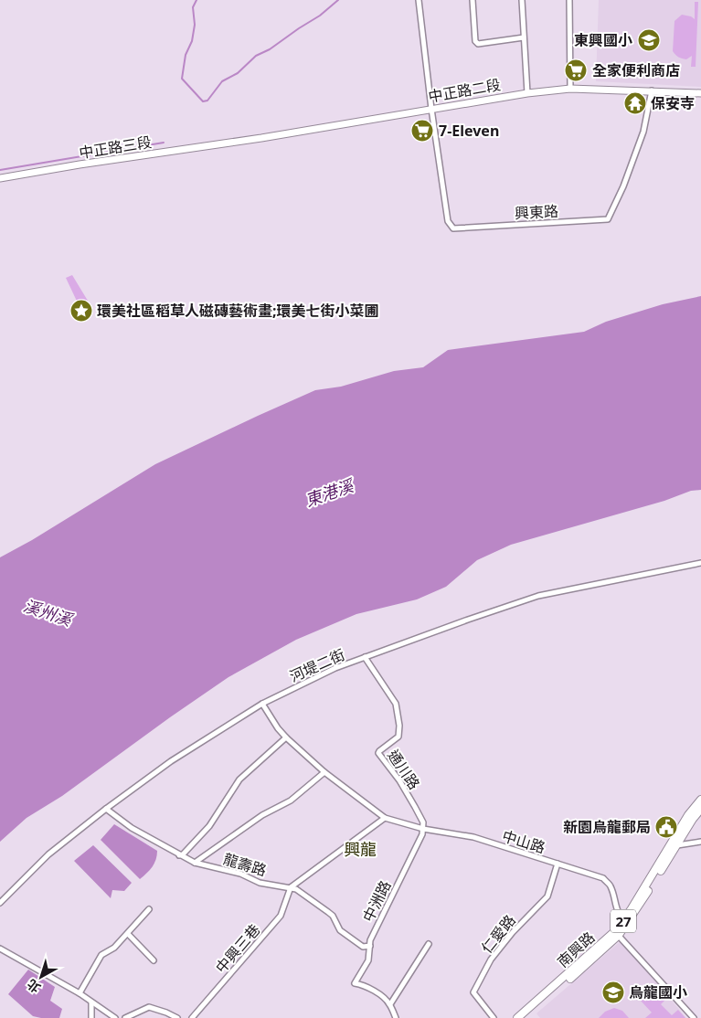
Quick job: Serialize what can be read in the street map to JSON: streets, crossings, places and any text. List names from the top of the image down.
{
  "streets": {
    "main road": [
      "中正路二段",
      "中正路三段",
      "27",
      "南興路"
    ],
    "street": [
      "興東路",
      "河堤二街",
      "通川路",
      "中山路",
      "龍壽路",
      "中洲路",
      "仁愛路",
      "中興三巷"
    ]
  },
  "crossings": [
    ["中正路二段", "中正路三段"],
    ["中正路二段", "興東路"],
    ["河堤二街", "通川路"],
    ["河堤二街", "中山路"],
    ["河堤二街", "龍壽路"],
    ["通川路", "中山路"],
    ["通川路", "中洲路"],
    ["中山路", "中洲路"],
    ["中山路", "仁愛路"],
    ["中山路", "南興路"],
    ["龍壽路", "中洲路"],
    ["龍壽路", "中興三巷"]
  ],
  "districts": ["興龍"],
  "water": ["東港溪", "溪州溪"],
  "places": {
    "school or university": ["東興國小", "烏龍國小"],
    "supermarket": ["全家便利商店", "7-Eleven"],
    "temple": ["保安寺"],
    "place": ["環美社區稻草人磁磚藝術畫;環美七街小菜圃"],
    "public building": ["新園烏龍郵局"]
  },
  "north": "bottom left"
}
